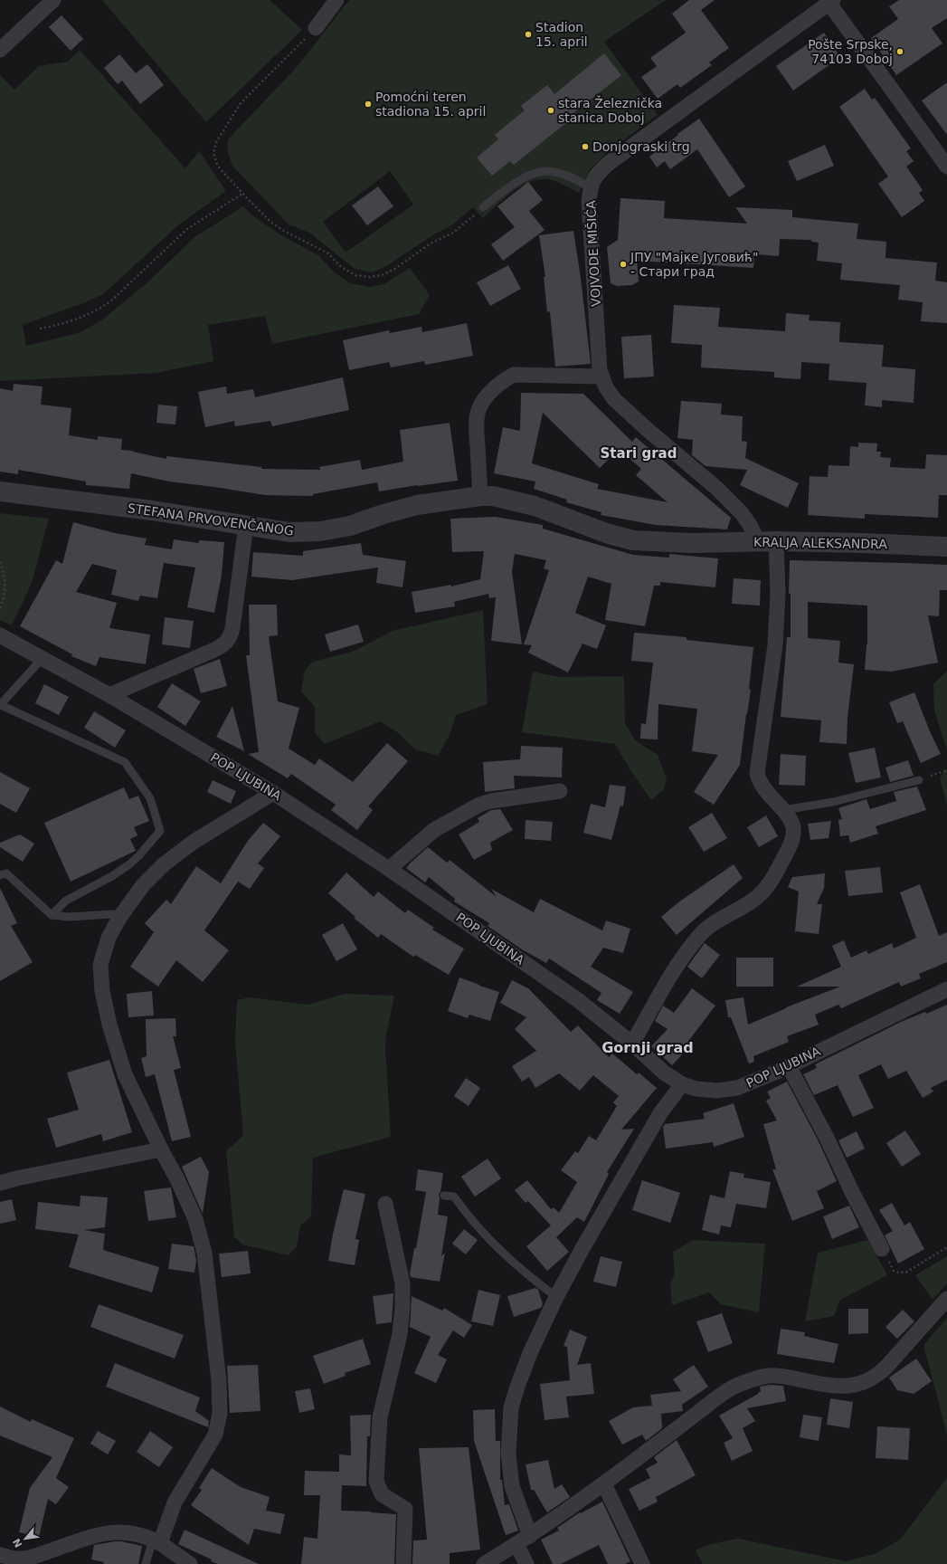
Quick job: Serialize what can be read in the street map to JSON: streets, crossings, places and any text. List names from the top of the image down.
{
  "streets": {
    "street": [
      "VOJVODE MIŠIĆA",
      "STEFANA PRVOVENČANOG",
      "KRALJA ALEKSANDRA",
      "POP LJUBINA"
    ]
  },
  "crossings": [
    ["VOJVODE MIŠIĆA", "KRALJA ALEKSANDRA"],
    ["STEFANA PRVOVENČANOG", "KRALJA ALEKSANDRA"]
  ],
  "districts": ["Stari grad", "Gornji grad"],
  "places": [
    "Stadion 15. april",
    "Pošte Srpske, 74103 Doboj",
    "Pomoćni teren stadiona 15. april",
    "stara Železnička stanica Doboj",
    "Donjograski trg",
    "ЈПУ \"Мајке Југовић\" - Стари град"
  ],
  "north": "bottom left"
}
